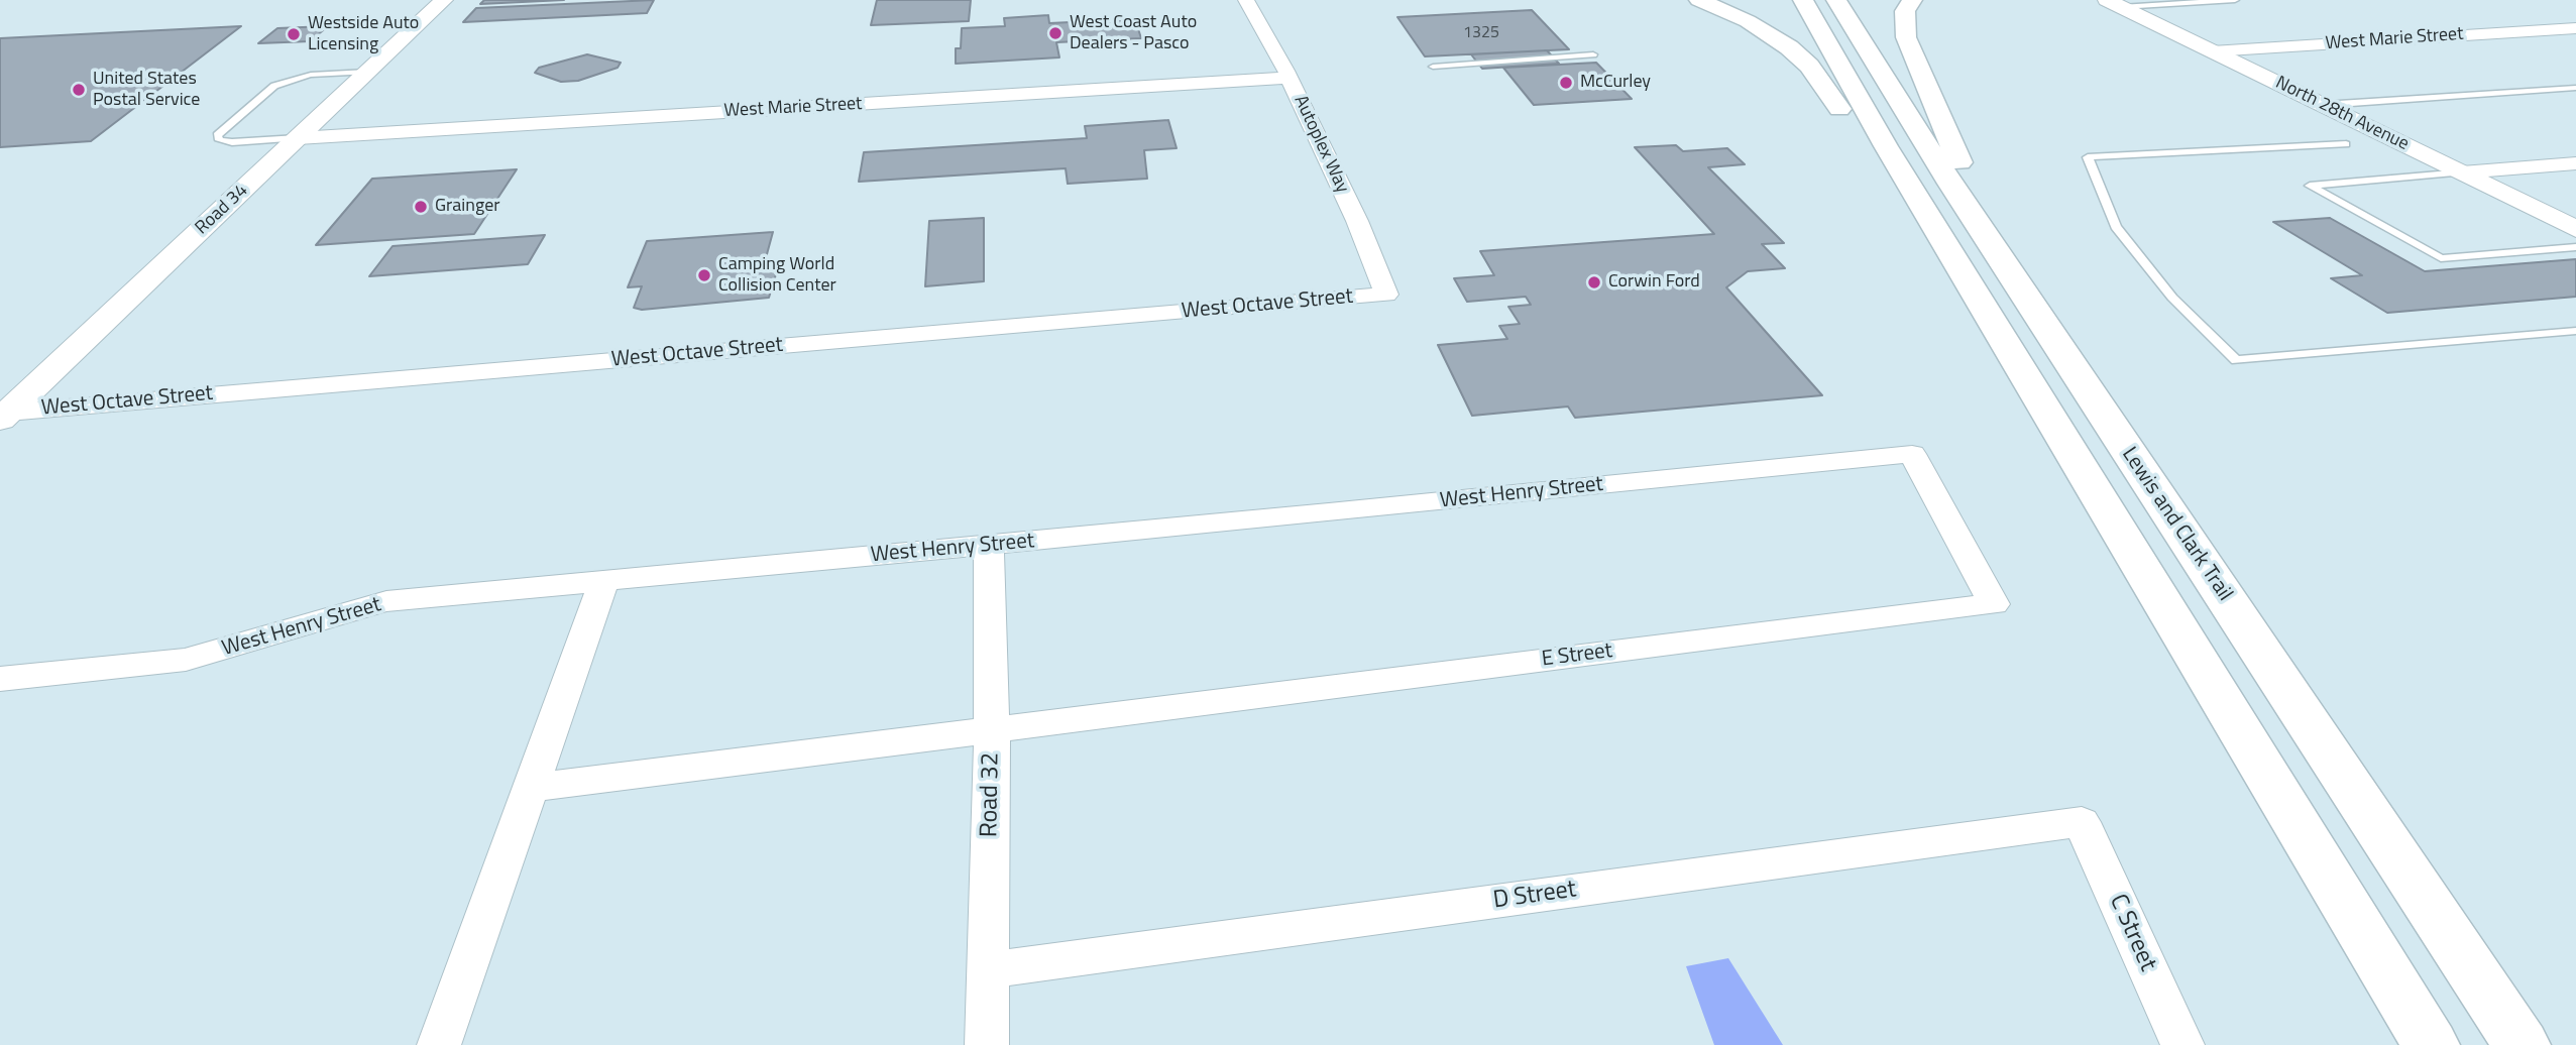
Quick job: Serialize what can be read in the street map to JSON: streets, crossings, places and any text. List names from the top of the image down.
{
  "streets": {
    "highway": ["Lewis and Clark Trail"],
    "street": [
      "West Marie Street",
      "North 28th Avenue",
      "Autoplex Way",
      "Road 34",
      "West Octave Street",
      "West Henry Street",
      "E Street",
      "Road 32",
      "D Street",
      "C Street"
    ]
  },
  "crossings": [
    ["West Marie Street", "North 28th Avenue"],
    ["West Marie Street", "Autoplex Way"],
    ["West Marie Street", "Road 34"],
    ["Autoplex Way", "West Octave Street"],
    ["Road 34", "West Octave Street"],
    ["West Henry Street", "E Street"],
    ["West Henry Street", "Road 32"],
    ["E Street", "Road 32"],
    ["Road 32", "D Street"],
    ["D Street", "C Street"]
  ],
  "places": [
    "West Coast Auto Dealers - Pasco",
    "Westside Auto Licensing",
    "McCurley",
    "United States Postal Service",
    "Grainger",
    "Camping World Collision Center",
    "Corwin Ford"
  ],
  "house_numbers": ["1325"]
}
